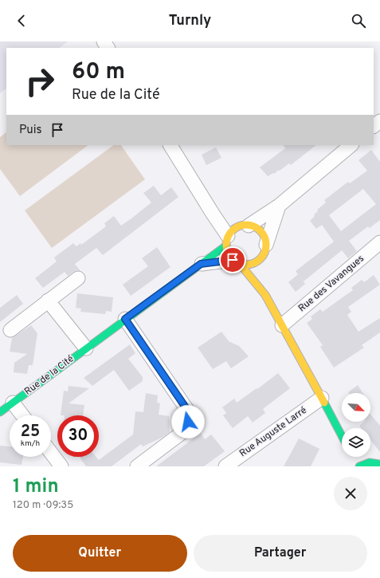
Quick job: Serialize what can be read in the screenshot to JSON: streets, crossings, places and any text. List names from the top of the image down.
{
  "streets": {
    "street": ["Rue des Vavangues", "Rue de la Cité", "Rue Auguste Larré"]
  },
  "north": "bottom right",
  "page": {
    "header": "Turnly",
    "turn": ["60 m", "Rue de la Cité"],
    "then": "Puis",
    "speed": "25 km/h",
    "limit": "30",
    "heading": ["1 min", "120 m · 09:35"],
    "buttons": ["Quitter", "Partager"]
  }
}
